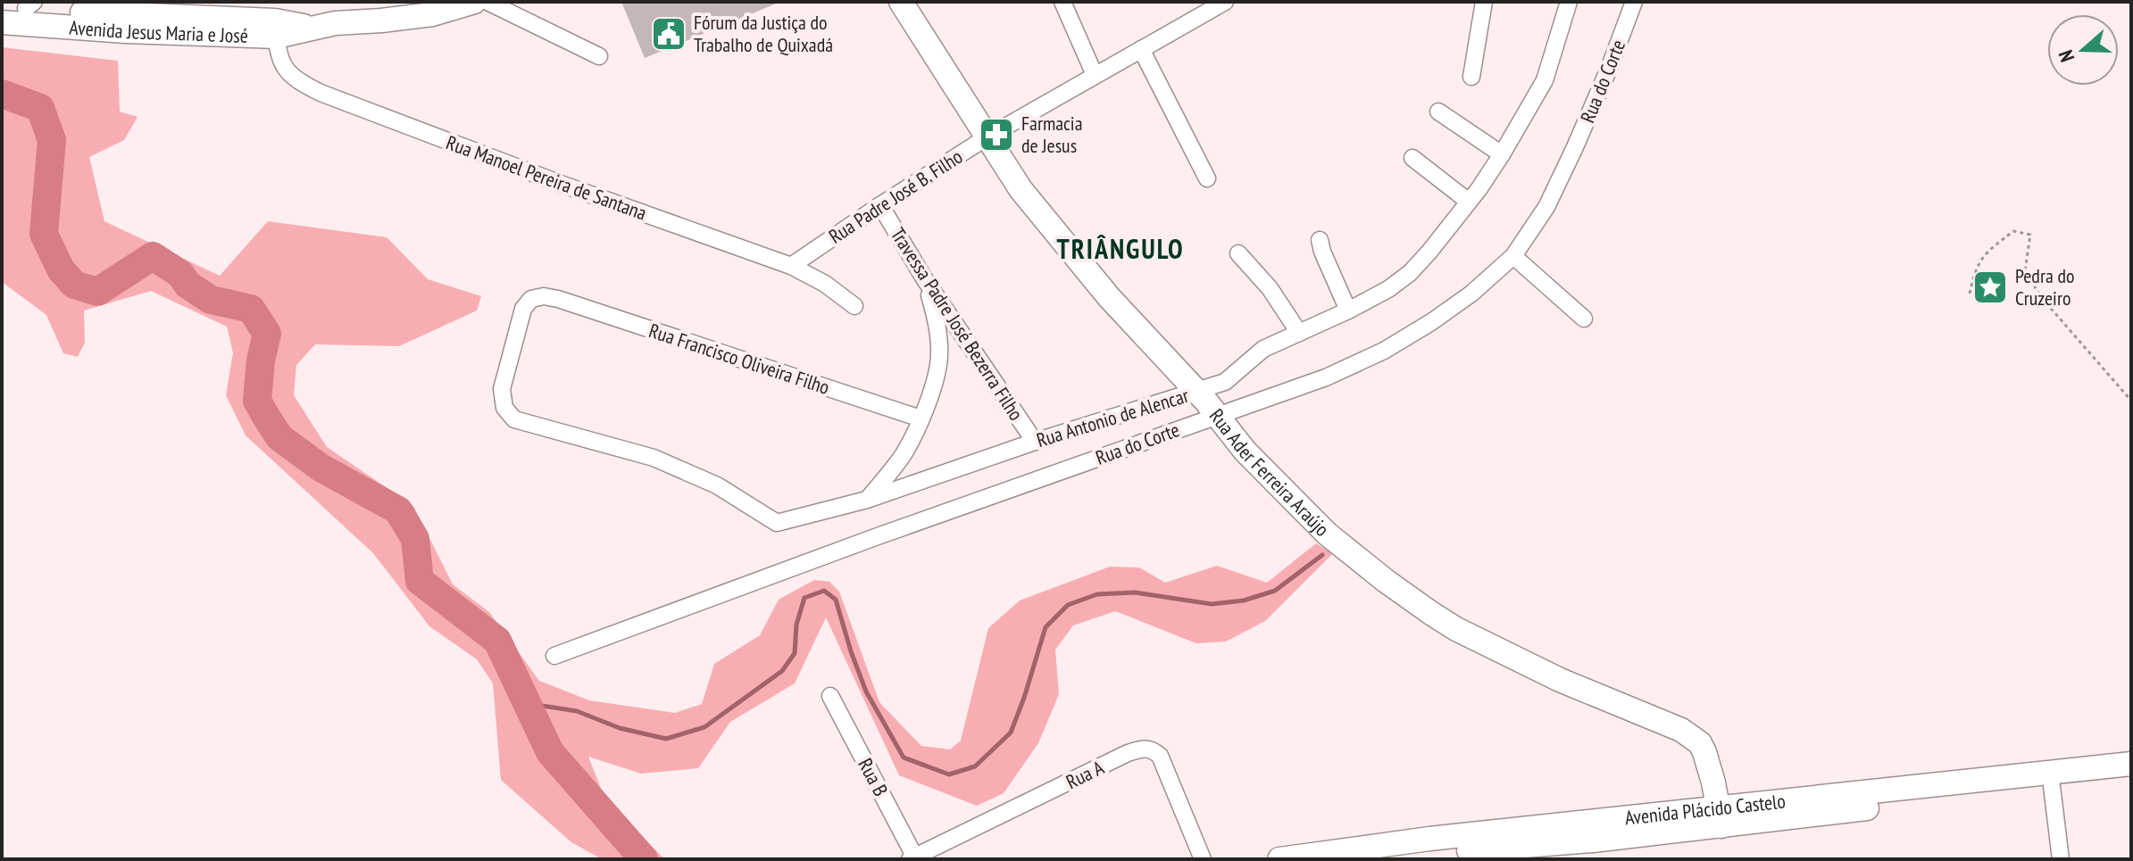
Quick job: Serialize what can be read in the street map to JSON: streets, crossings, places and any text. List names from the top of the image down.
{
  "streets": {
    "street": [
      "Avenida Jesus Maria e José",
      "Rua do Corte",
      "Rua Manoel Pereira de Santana",
      "Rua Padre José B. Filho",
      "Travessa Padre José Bezerra Filho",
      "Rua Francisco Oliveira Filho",
      "Rua Antonio de Alencar",
      "Rua Ader Ferreira Araújo",
      "Rua A",
      "Rua B",
      "Avenida Plácido Castelo"
    ]
  },
  "crossings": [
    ["Avenida Jesus Maria e José", "Rua Manoel Pereira de Santana"],
    ["Rua do Corte", "Rua Ader Ferreira Araújo"],
    ["Rua Manoel Pereira de Santana", "Rua Padre José B. Filho"],
    ["Rua Padre José B. Filho", "Travessa Padre José Bezerra Filho"],
    ["Rua Padre José B. Filho", "Rua Ader Ferreira Araújo"],
    ["Travessa Padre José Bezerra Filho", "Rua Antonio de Alencar"],
    ["Rua Francisco Oliveira Filho", "Rua Antonio de Alencar"],
    ["Rua Antonio de Alencar", "Rua Ader Ferreira Araújo"],
    ["Rua Ader Ferreira Araújo", "Avenida Plácido Castelo"],
    ["Rua A", "Rua B"]
  ],
  "districts": ["TRIÂNGULO"],
  "places": {
    "public building": ["Fórum da Justiça do Trabalho de Quixadá"],
    "pharmacy": ["Farmacia de Jesus"],
    "place": ["Pedra do Cruzeiro"]
  },
  "north": "left"
}
